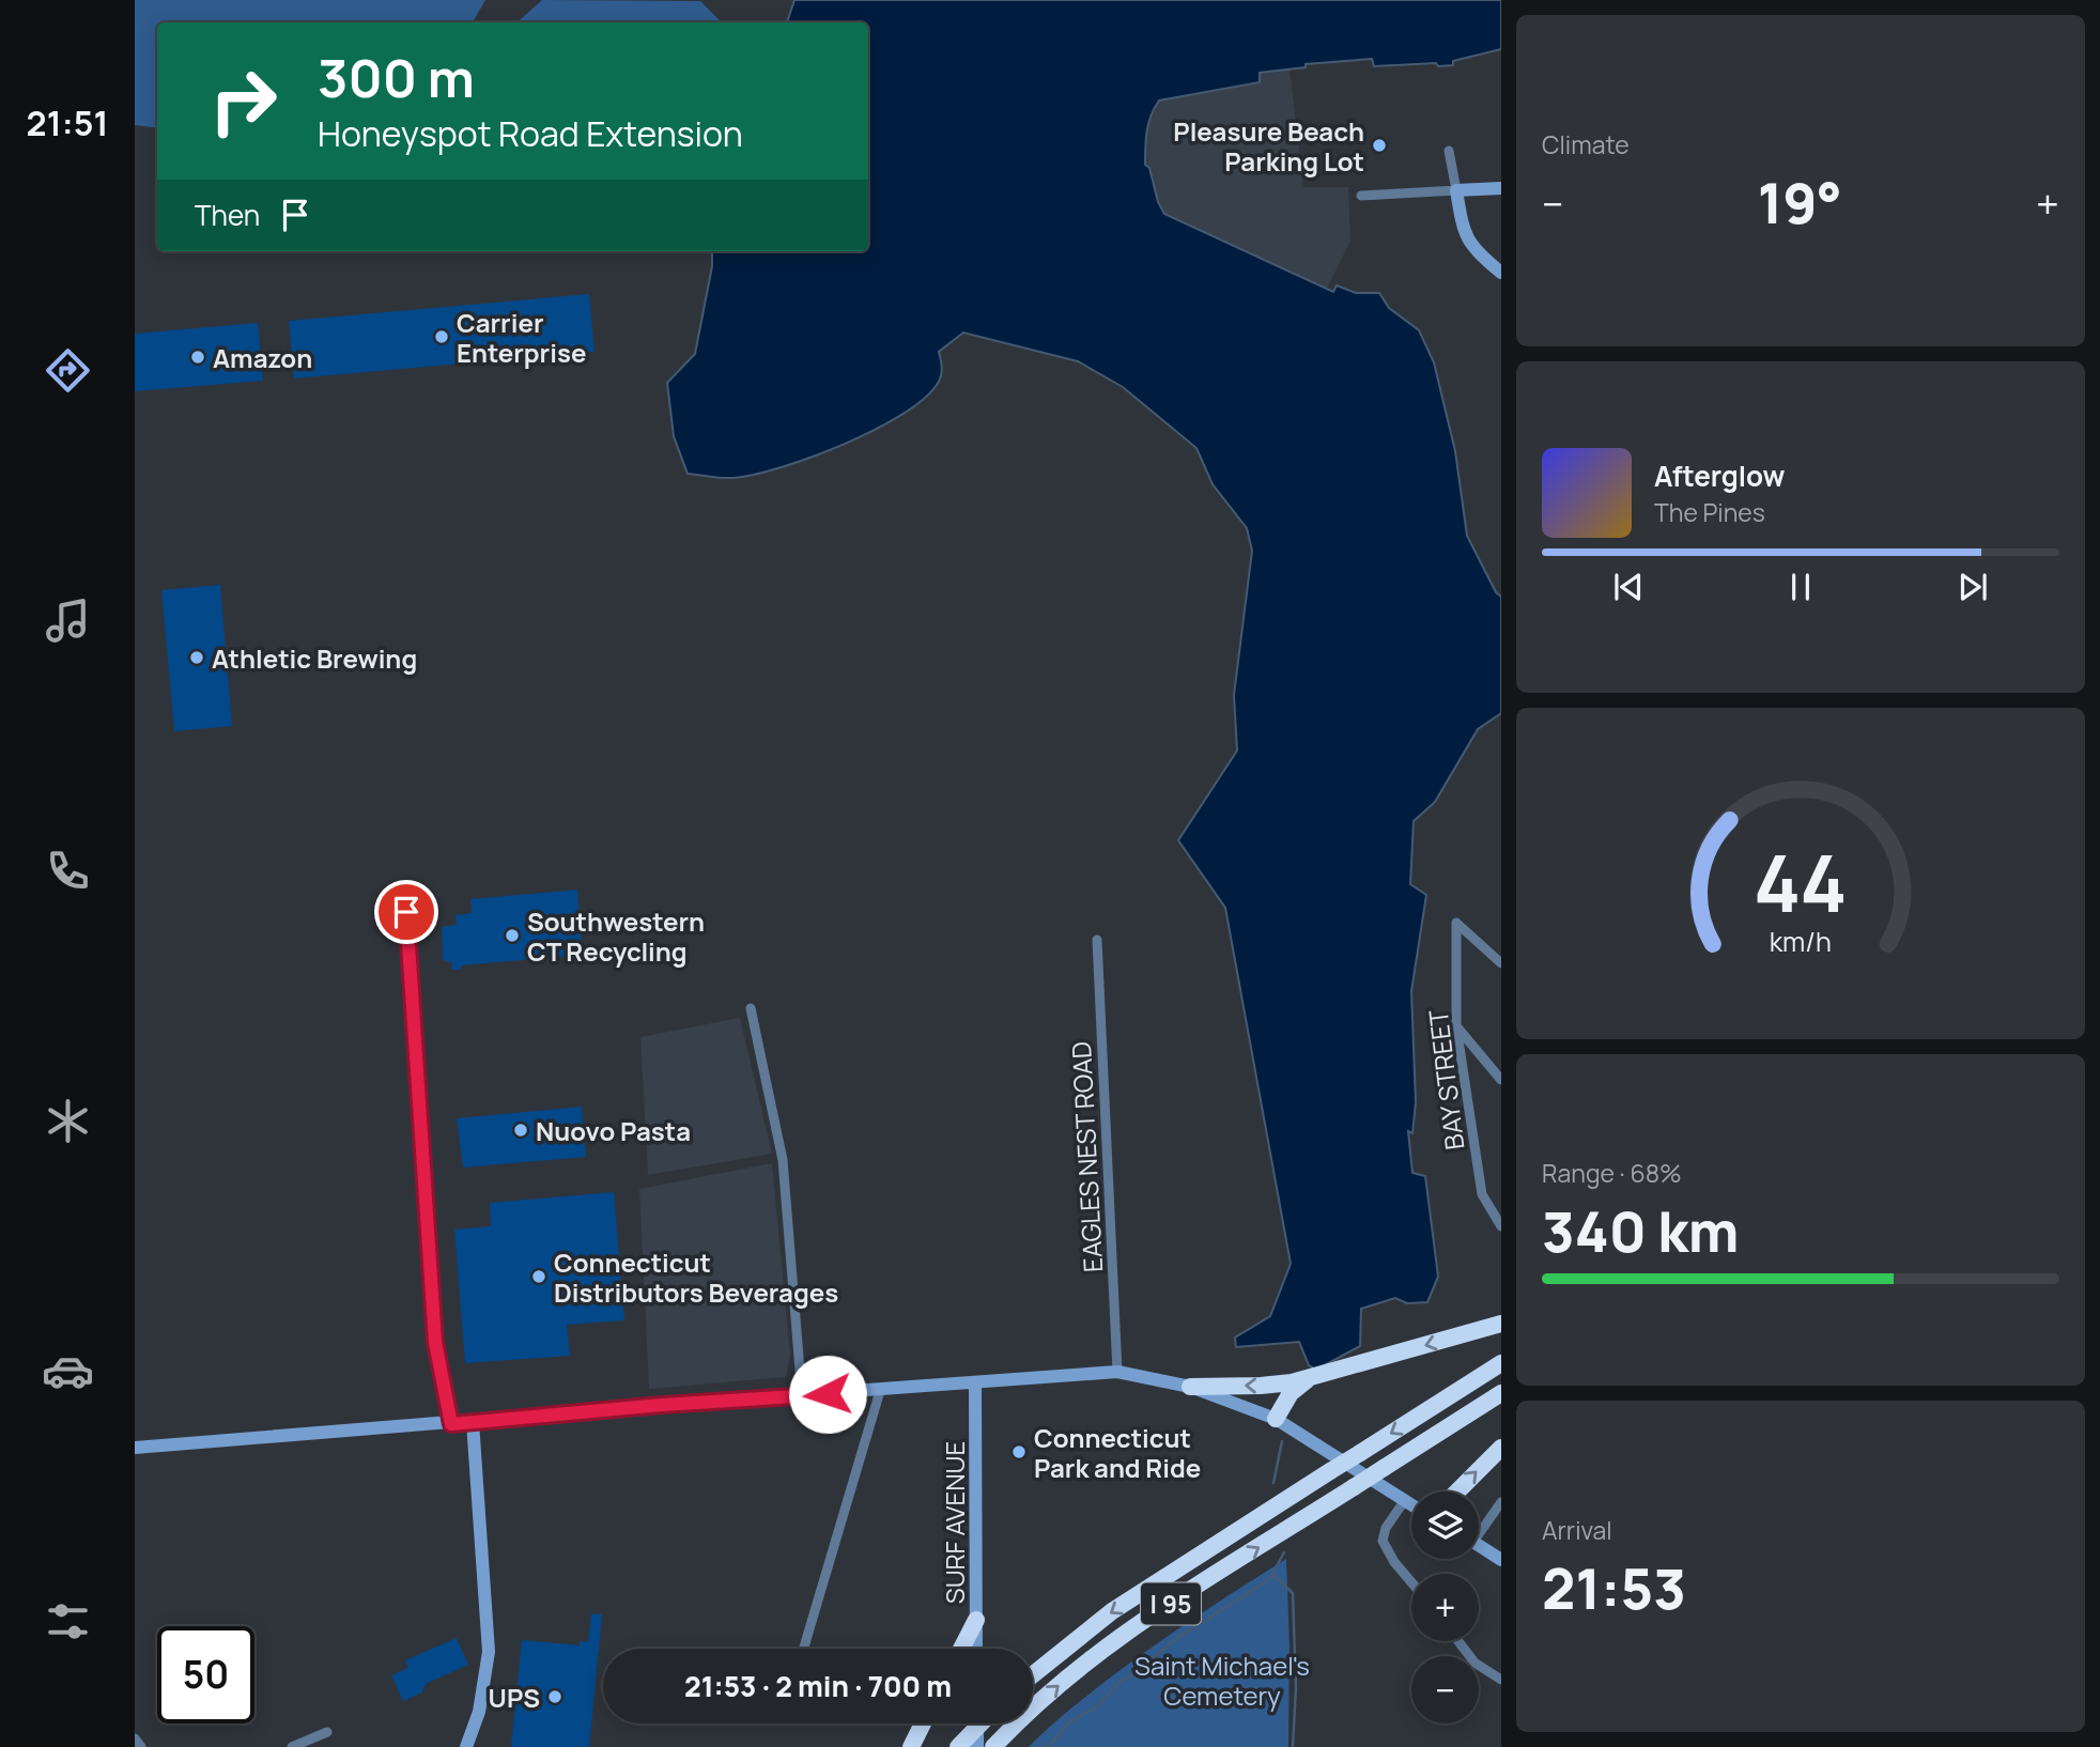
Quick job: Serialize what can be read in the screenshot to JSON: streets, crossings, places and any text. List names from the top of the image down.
{
  "streets": {
    "highway": ["I 95"],
    "main road": ["SURF AVENUE"],
    "street": ["BAY STREET", "EAGLES NEST ROAD"]
  },
  "parks": ["Saint Michael's Cemetery"],
  "places": [
    "Pleasure Beach Parking Lot",
    "Carrier Enterprise",
    "Amazon",
    "Athletic Brewing",
    "Southwestern CT Recycling",
    "Nuovo Pasta",
    "Connecticut Distributors Beverages",
    "Connecticut Park and Ride",
    "UPS"
  ],
  "page": {
    "tabs": "21:51",
    "tile": [
      "Climate",
      ["Range · 68%", "340 km"],
      ["Arrival", "21:53"]
    ],
    "turn": ["300 m", "Honeyspot Road Extension"],
    "heat": ["−", "19°", "+"],
    "then": "Then",
    "song": ["Afterglow", "The Pines"],
    "map_buttons": ["+", "−"],
    "limit": "50",
    "trip": "21:53 · 2 min · 700 m",
    "gauge": ["44", "km/h"]
  }
}
